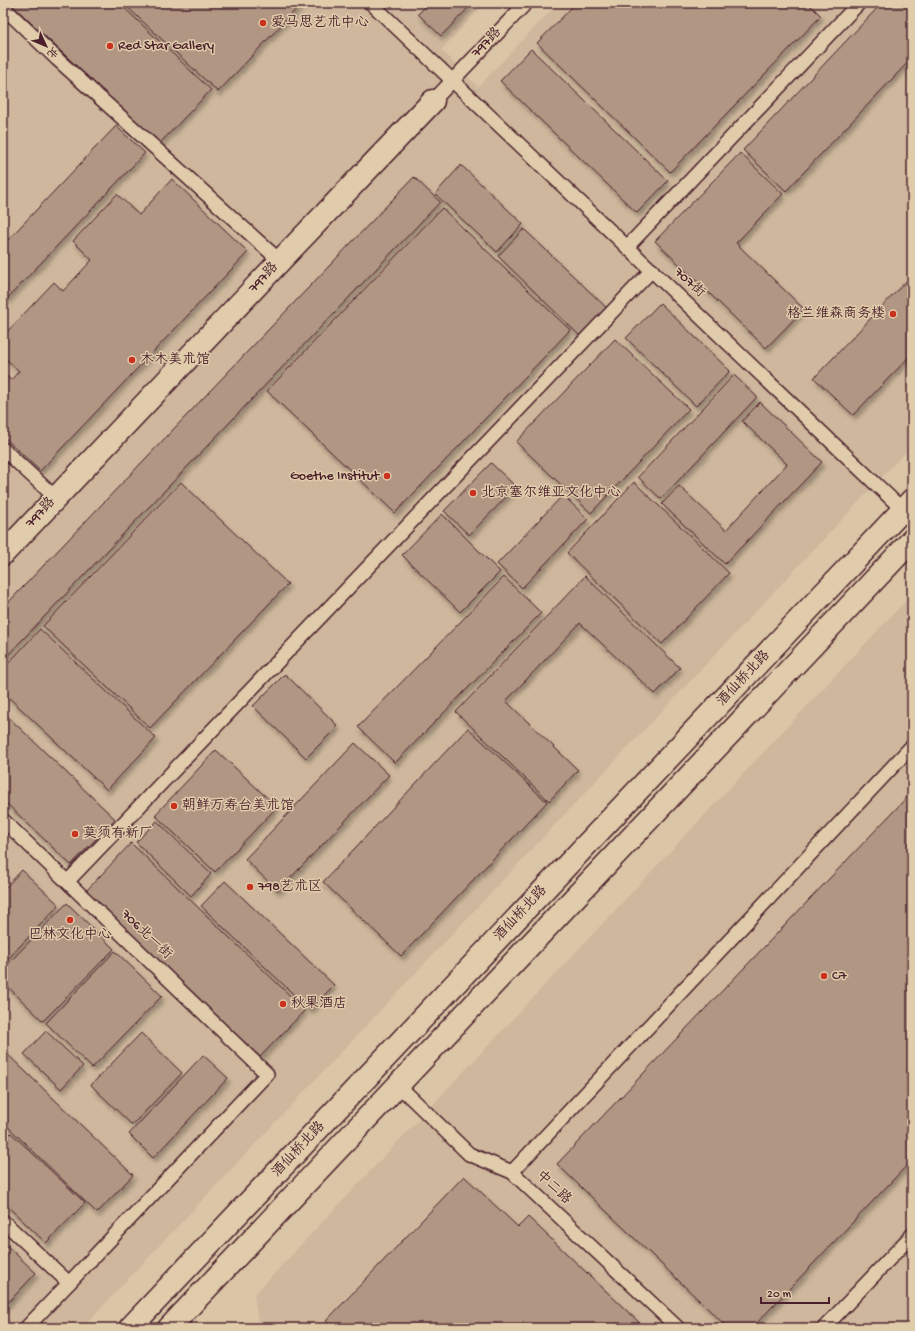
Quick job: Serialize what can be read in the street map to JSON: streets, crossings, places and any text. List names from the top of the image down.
{
  "streets": {
    "street": ["797路", "酒仙桥北路"],
    "lane": ["707街", "706北一街", "中二路"]
  },
  "crossings": [
    ["797路", "707街"],
    ["707街", "酒仙桥北路"],
    ["酒仙桥北路", "中二路"]
  ],
  "places": [
    "爱马思艺术中心",
    "Red Star Gallery",
    "格兰维森商务楼",
    "木木美术馆",
    "Goethe Institut",
    "北京塞尔维亚文化中心",
    "朝鲜万寿台美术馆",
    "莫须有新厂",
    "798艺术区",
    "巴林文化中心",
    "C7",
    "秋果酒店"
  ],
  "scale_bar": "20 m",
  "north": "bottom right"
}
